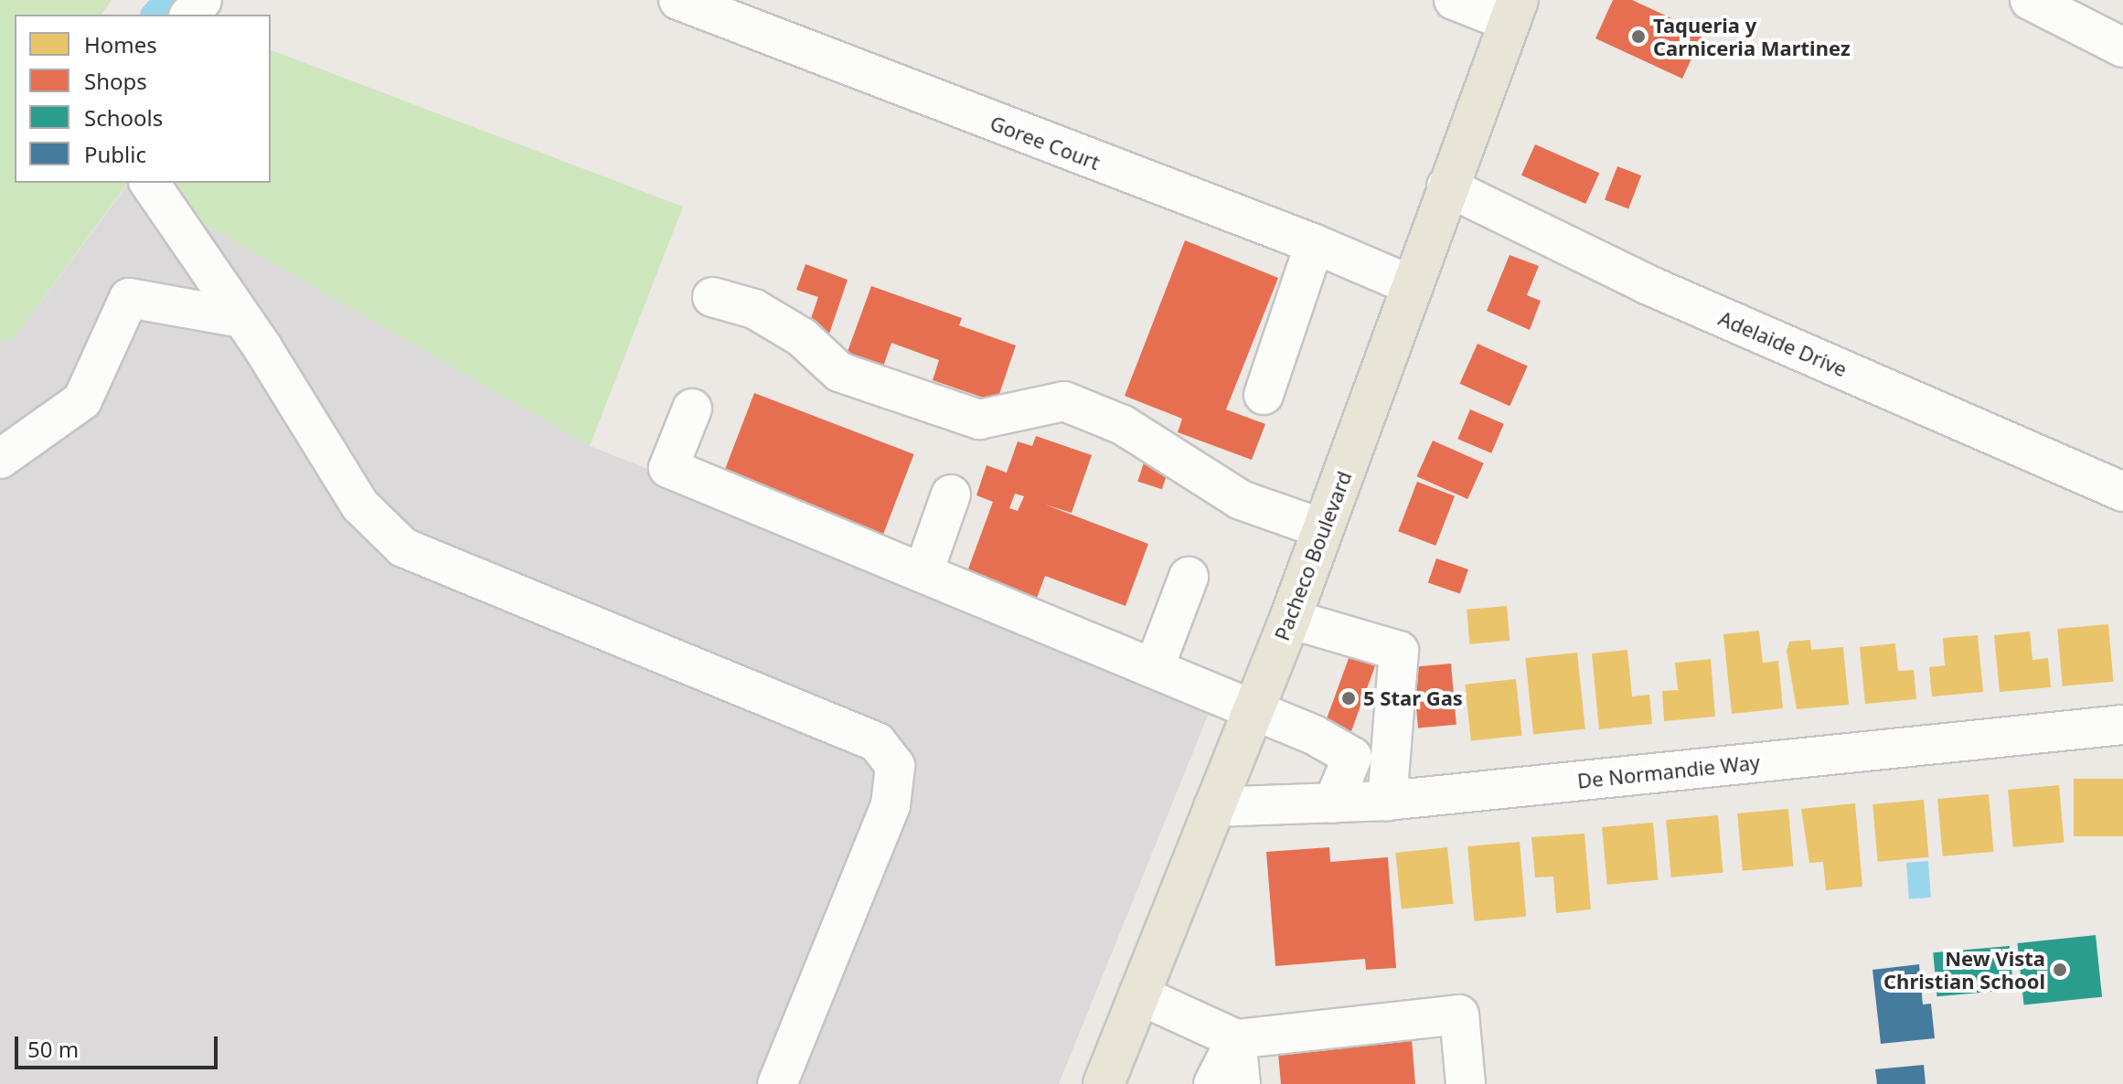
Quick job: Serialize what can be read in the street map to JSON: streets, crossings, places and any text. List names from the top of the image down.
{
  "streets": {
    "main road": ["Pacheco Boulevard"],
    "street": ["Goree Court", "Adelaide Drive", "De Normandie Way"]
  },
  "crossings": [
    ["Goree Court", "Pacheco Boulevard"],
    ["Adelaide Drive", "Pacheco Boulevard"],
    ["Pacheco Boulevard", "De Normandie Way"]
  ],
  "places": ["Taqueria y Carniceria Martinez", "5 Star Gas", "New Vista Christian School"],
  "legend": [
    "Homes",
    "Shops",
    "Schools",
    "Public"
  ],
  "scale_bar": "50 m"
}
